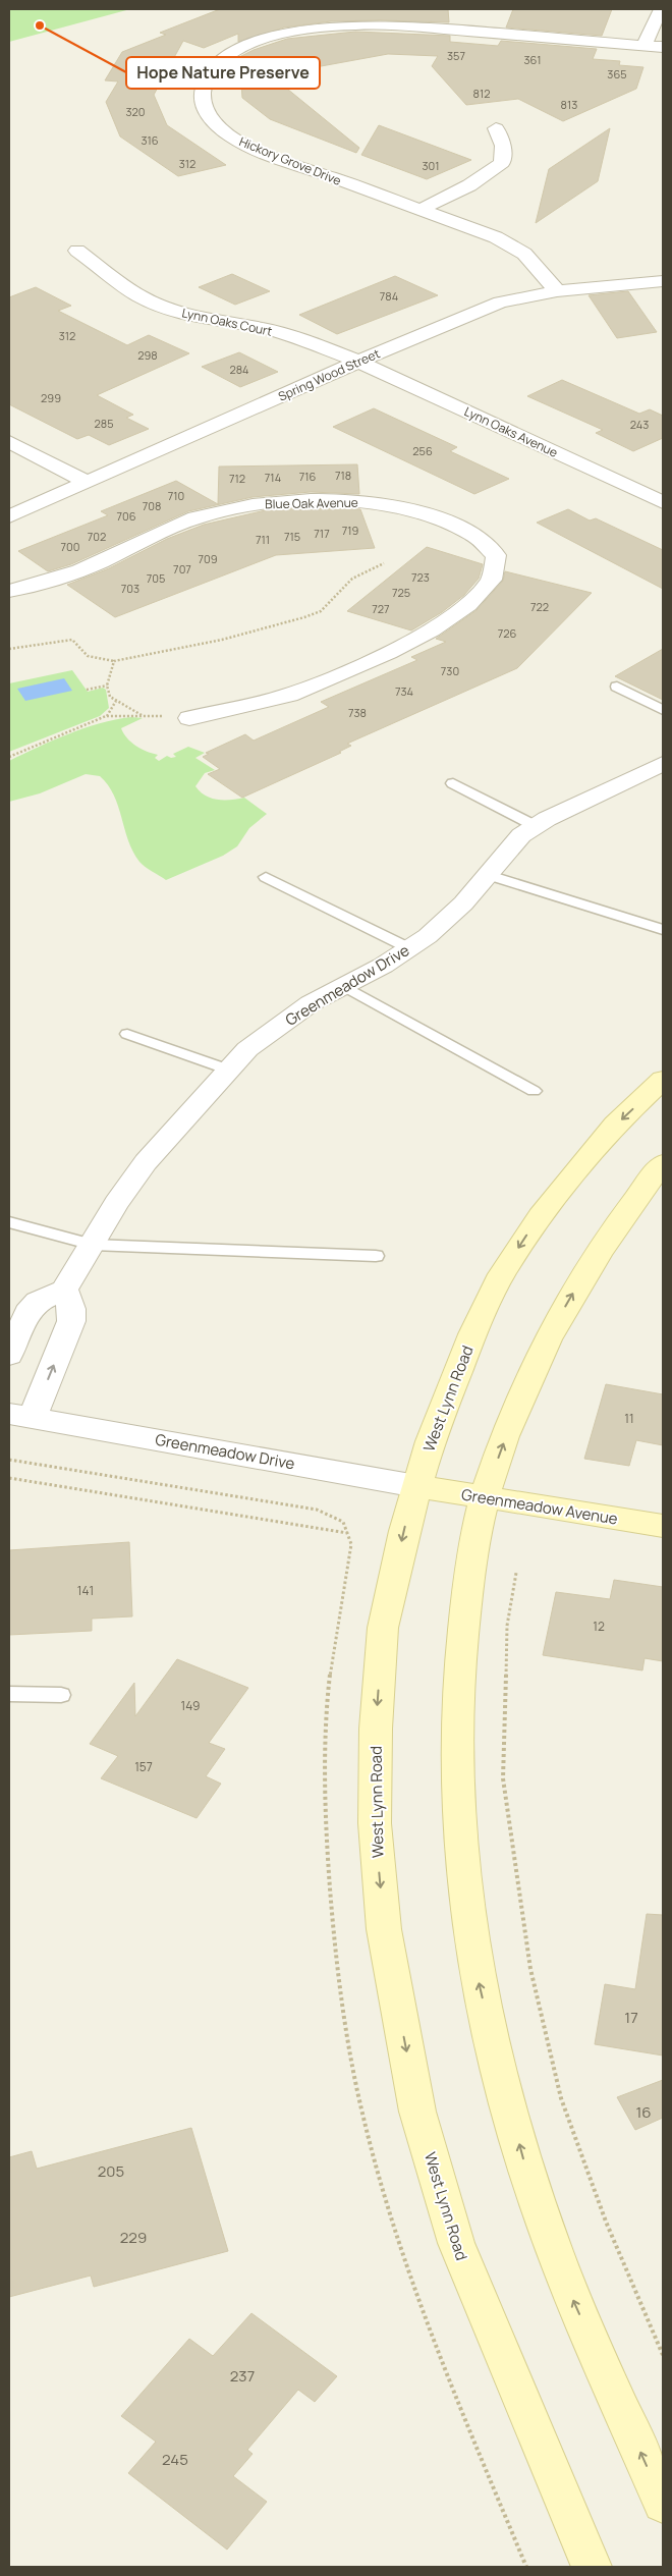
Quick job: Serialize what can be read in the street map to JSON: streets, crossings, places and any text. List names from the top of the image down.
{
  "streets": {
    "main road": ["West Lynn Road", "Greenmeadow Avenue"],
    "street": [
      "Hickory Grove Drive",
      "Lynn Oaks Court",
      "Spring Wood Street",
      "Lynn Oaks Avenue",
      "Blue Oak Avenue",
      "Greenmeadow Drive"
    ]
  },
  "crossings": [
    ["Hickory Grove Drive", "Spring Wood Street"],
    ["Lynn Oaks Court", "Spring Wood Street"],
    ["Lynn Oaks Court", "Lynn Oaks Avenue"],
    ["Spring Wood Street", "Lynn Oaks Avenue"],
    ["Greenmeadow Drive", "West Lynn Road"],
    ["Greenmeadow Drive", "Greenmeadow Avenue"],
    ["West Lynn Road", "Greenmeadow Avenue"]
  ],
  "places": ["Hope Nature Preserve"],
  "house_numbers": [
    "357",
    "361",
    "365",
    "812",
    "813",
    "320",
    "316",
    "312",
    "301",
    "784",
    "312",
    "298",
    "284",
    "299",
    "285",
    "243",
    "256",
    "718",
    "716",
    "714",
    "712",
    "710",
    "708",
    "706",
    "719",
    "717",
    "702",
    "715",
    "711",
    "700",
    "709",
    "707",
    "723",
    "705",
    "703",
    "725",
    "722",
    "727",
    "726",
    "730",
    "734",
    "738",
    "11",
    "141",
    "12",
    "149",
    "157",
    "17",
    "16",
    "205",
    "229",
    "237",
    "245"
  ]
}
